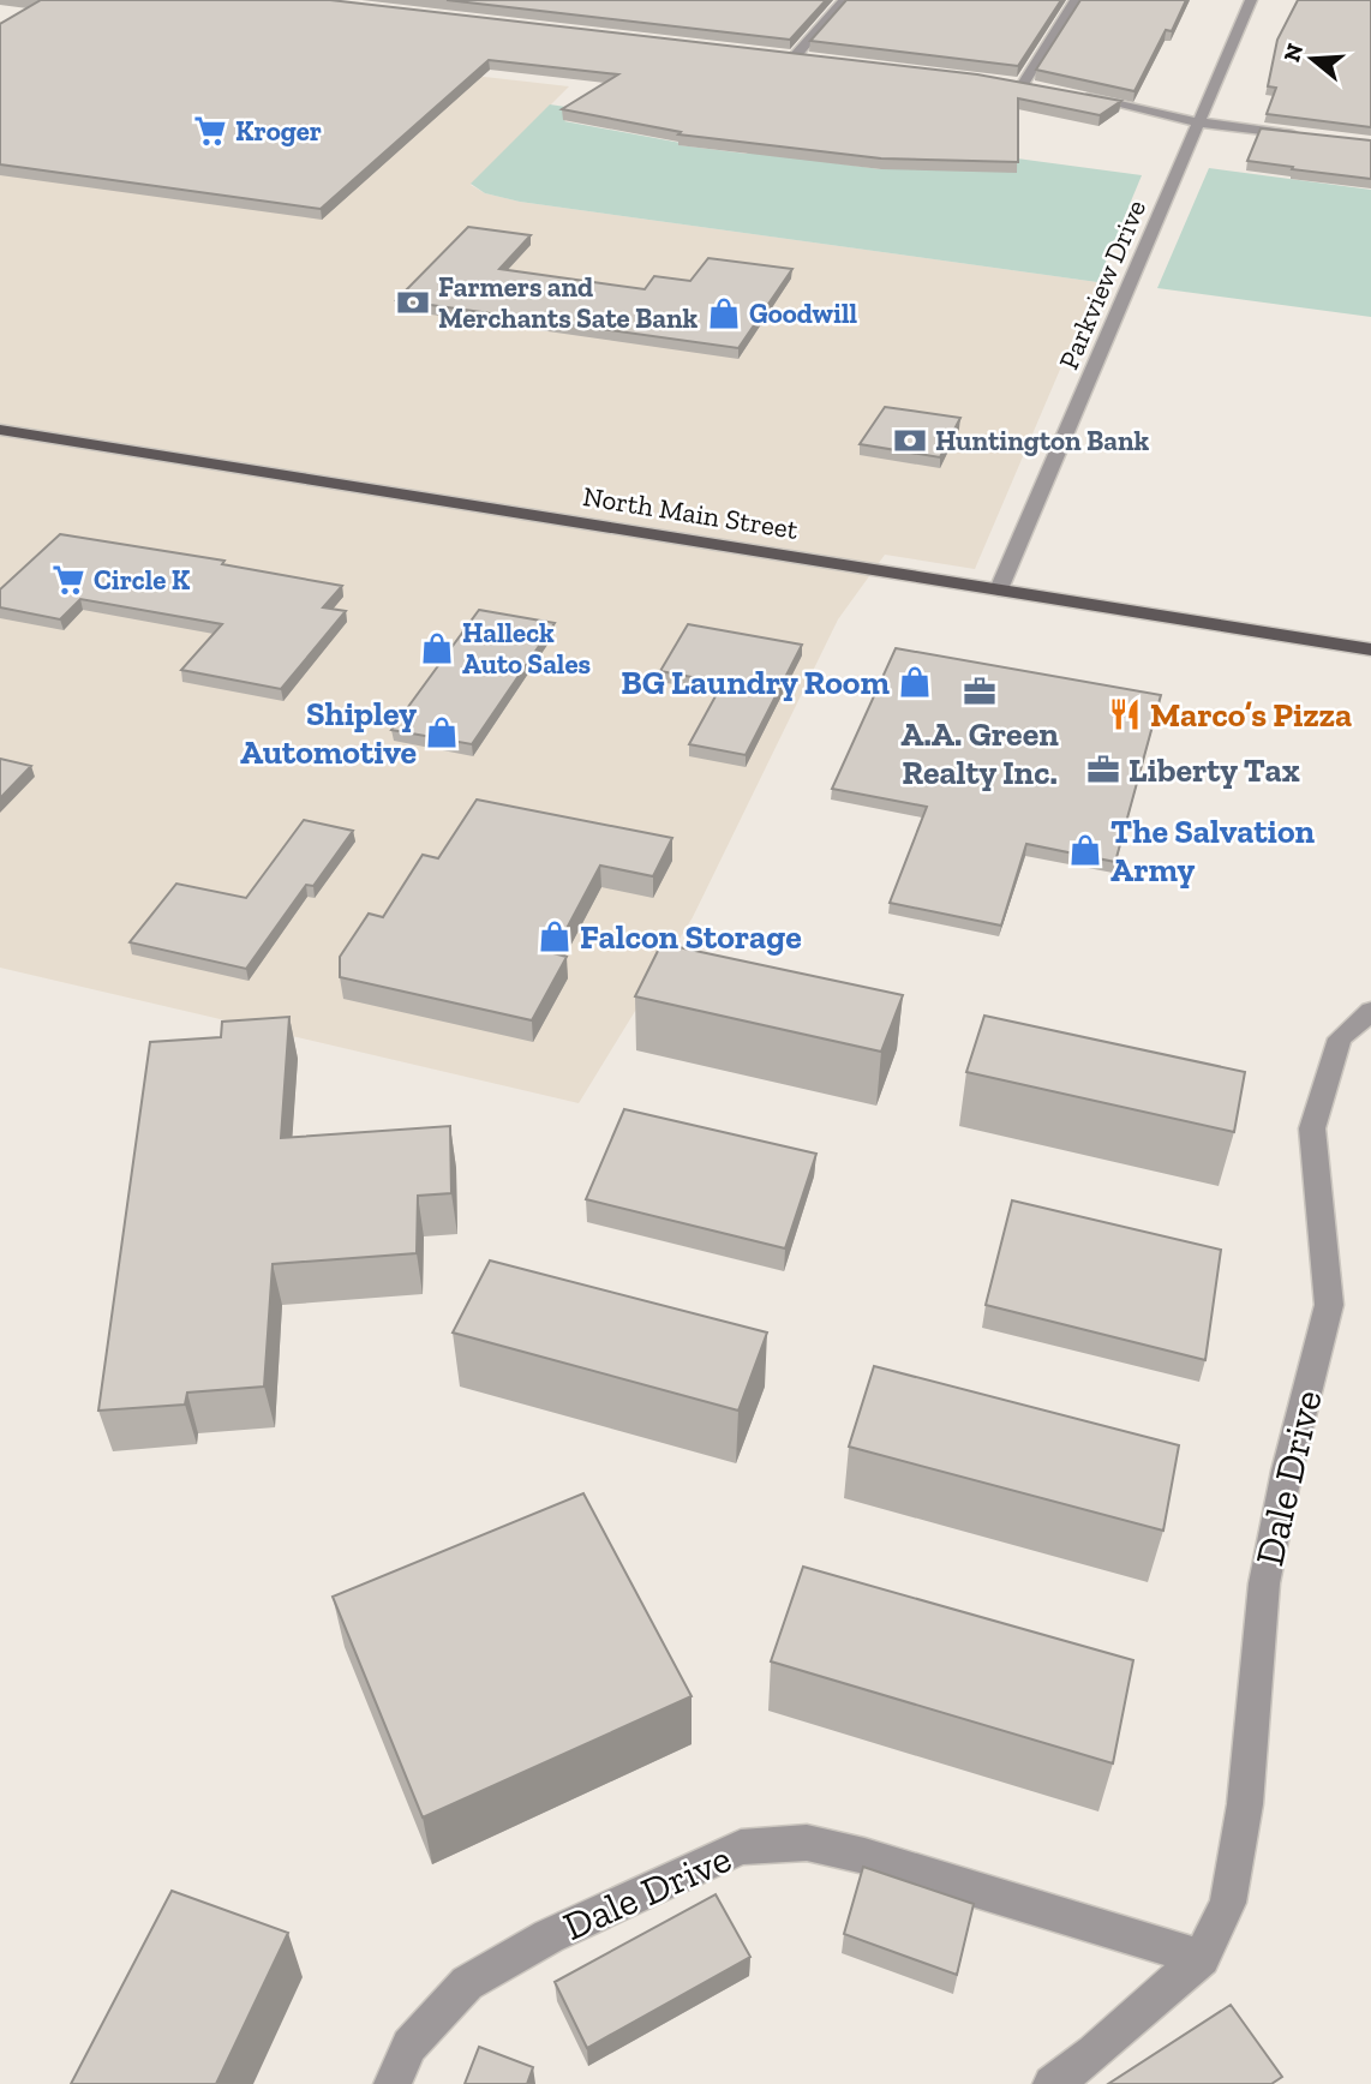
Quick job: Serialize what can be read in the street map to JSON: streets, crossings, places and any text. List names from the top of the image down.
{
  "streets": {
    "main road": ["North Main Street"],
    "street": ["Parkview Drive", "Dale Drive"]
  },
  "crossings": [
    ["Parkview Drive", "North Main Street"]
  ],
  "places": {
    "supermarket": ["Kroger", "Circle K"],
    "bank": ["Farmers and Merchants Sate Bank", "Huntington Bank"],
    "shop": [
      "Goodwill",
      "Halleck Auto Sales",
      "BG Laundry Room",
      "Shipley Automotive",
      "The Salvation Army",
      "Falcon Storage"
    ],
    "office": ["A.A. Green Realty Inc.", "Liberty Tax"],
    "restaurant": ["Marco’s Pizza"]
  },
  "north": "left"
}
